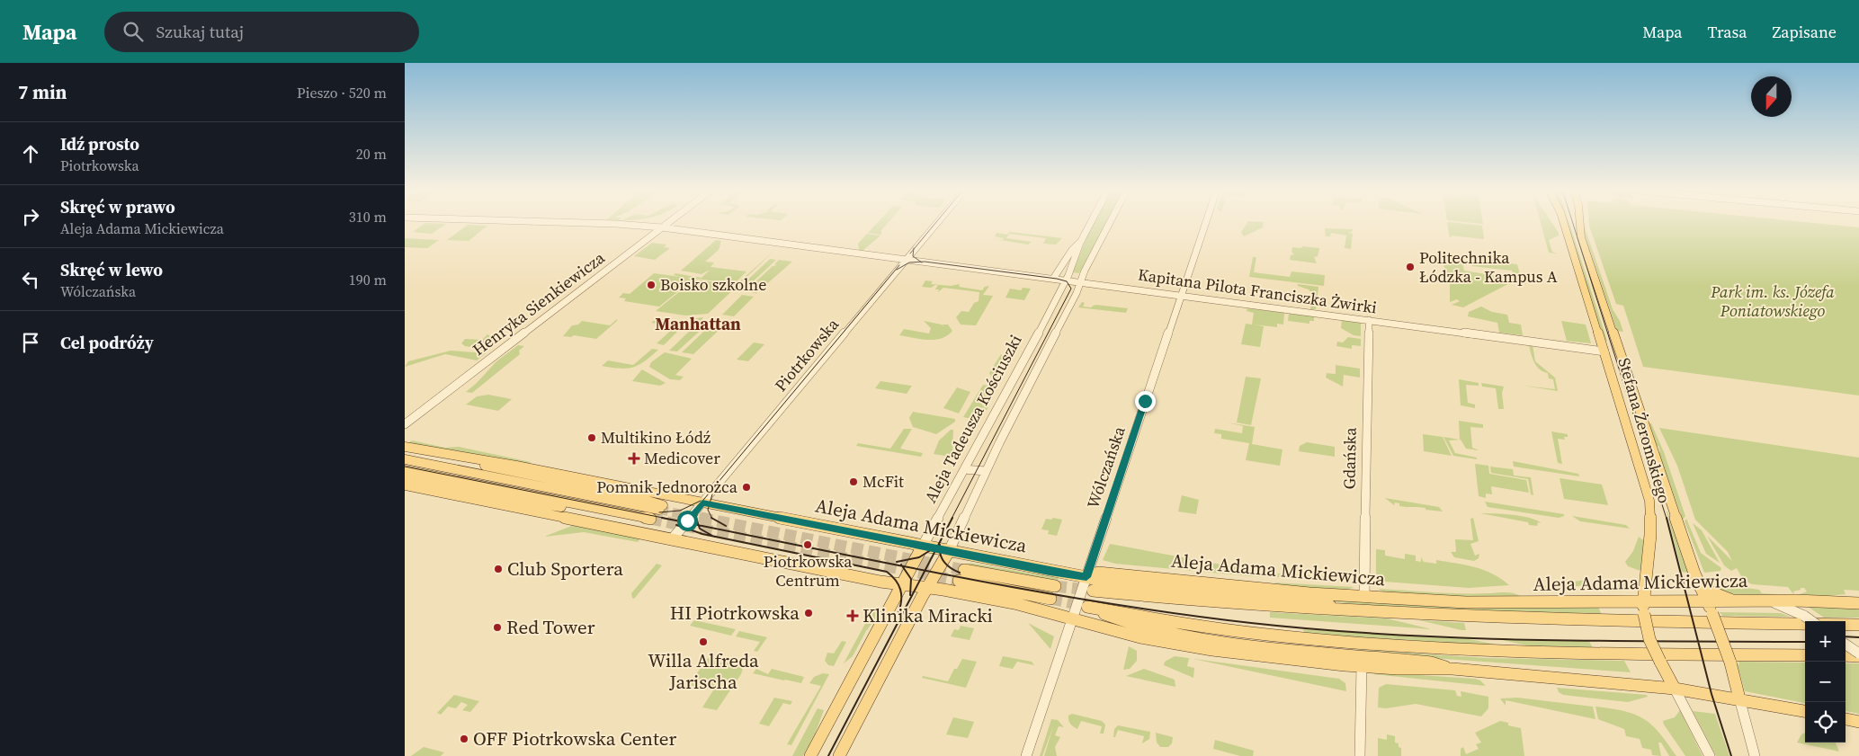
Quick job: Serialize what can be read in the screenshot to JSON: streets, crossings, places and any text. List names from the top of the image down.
{
  "streets": {
    "main road": ["Aleja Tadeusza Kościuszki", "Stefana Żeromskiego", "Aleja Adama Mickiewicza"],
    "street": [
      "Kapitana Pilota Franciszka Żwirki",
      "Henryka Sienkiewicza",
      "Piotrkowska",
      "Gdańska",
      "Wólczańska"
    ]
  },
  "crossings": [
    ["Kapitana Pilota Franciszka Żwirki", "Henryka Sienkiewicza"],
    ["Kapitana Pilota Franciszka Żwirki", "Piotrkowska"],
    ["Kapitana Pilota Franciszka Żwirki", "Aleja Tadeusza Kościuszki"],
    ["Kapitana Pilota Franciszka Żwirki", "Stefana Żeromskiego"],
    ["Kapitana Pilota Franciszka Żwirki", "Gdańska"],
    ["Kapitana Pilota Franciszka Żwirki", "Wólczańska"],
    ["Piotrkowska", "Aleja Adama Mickiewicza"],
    ["Aleja Tadeusza Kościuszki", "Aleja Adama Mickiewicza"],
    ["Stefana Żeromskiego", "Aleja Adama Mickiewicza"],
    ["Gdańska", "Aleja Adama Mickiewicza"],
    ["Wólczańska", "Aleja Adama Mickiewicza"]
  ],
  "districts": ["Manhattan"],
  "parks": ["Park im. ks. Józefa Poniatowskiego"],
  "places": {
    "other": [
      "Politechnika Łódzka - Kampus A",
      "Boisko szkolne",
      "Multikino Łódź",
      "McFit",
      "Pomnik Jednorożca",
      "Piotrkowska Centrum",
      "Club Sportera",
      "HI Piotrkowska",
      "Red Tower",
      "Willa Alfreda Jarischa",
      "OFF Piotrkowska Center"
    ],
    "health": ["Medicover", "Klinika Miracki"]
  },
  "north": "bottom",
  "page": {
    "header": "Mapa",
    "search": "Szukaj tutaj",
    "nav": ["Mapa", "Trasa", "Zapisane"],
    "heading": ["7 min", "Pieszo · 520 m"],
    "list": [
      ["Idź prosto", "Piotrkowska", "20 m"],
      ["Skręć w prawo", "Aleja Adama Mickiewicza", "310 m"],
      ["Skręć w lewo", "Wólczańska", "190 m"],
      "Cel podróży"
    ],
    "map_buttons": ["+", "−"]
  }
}
